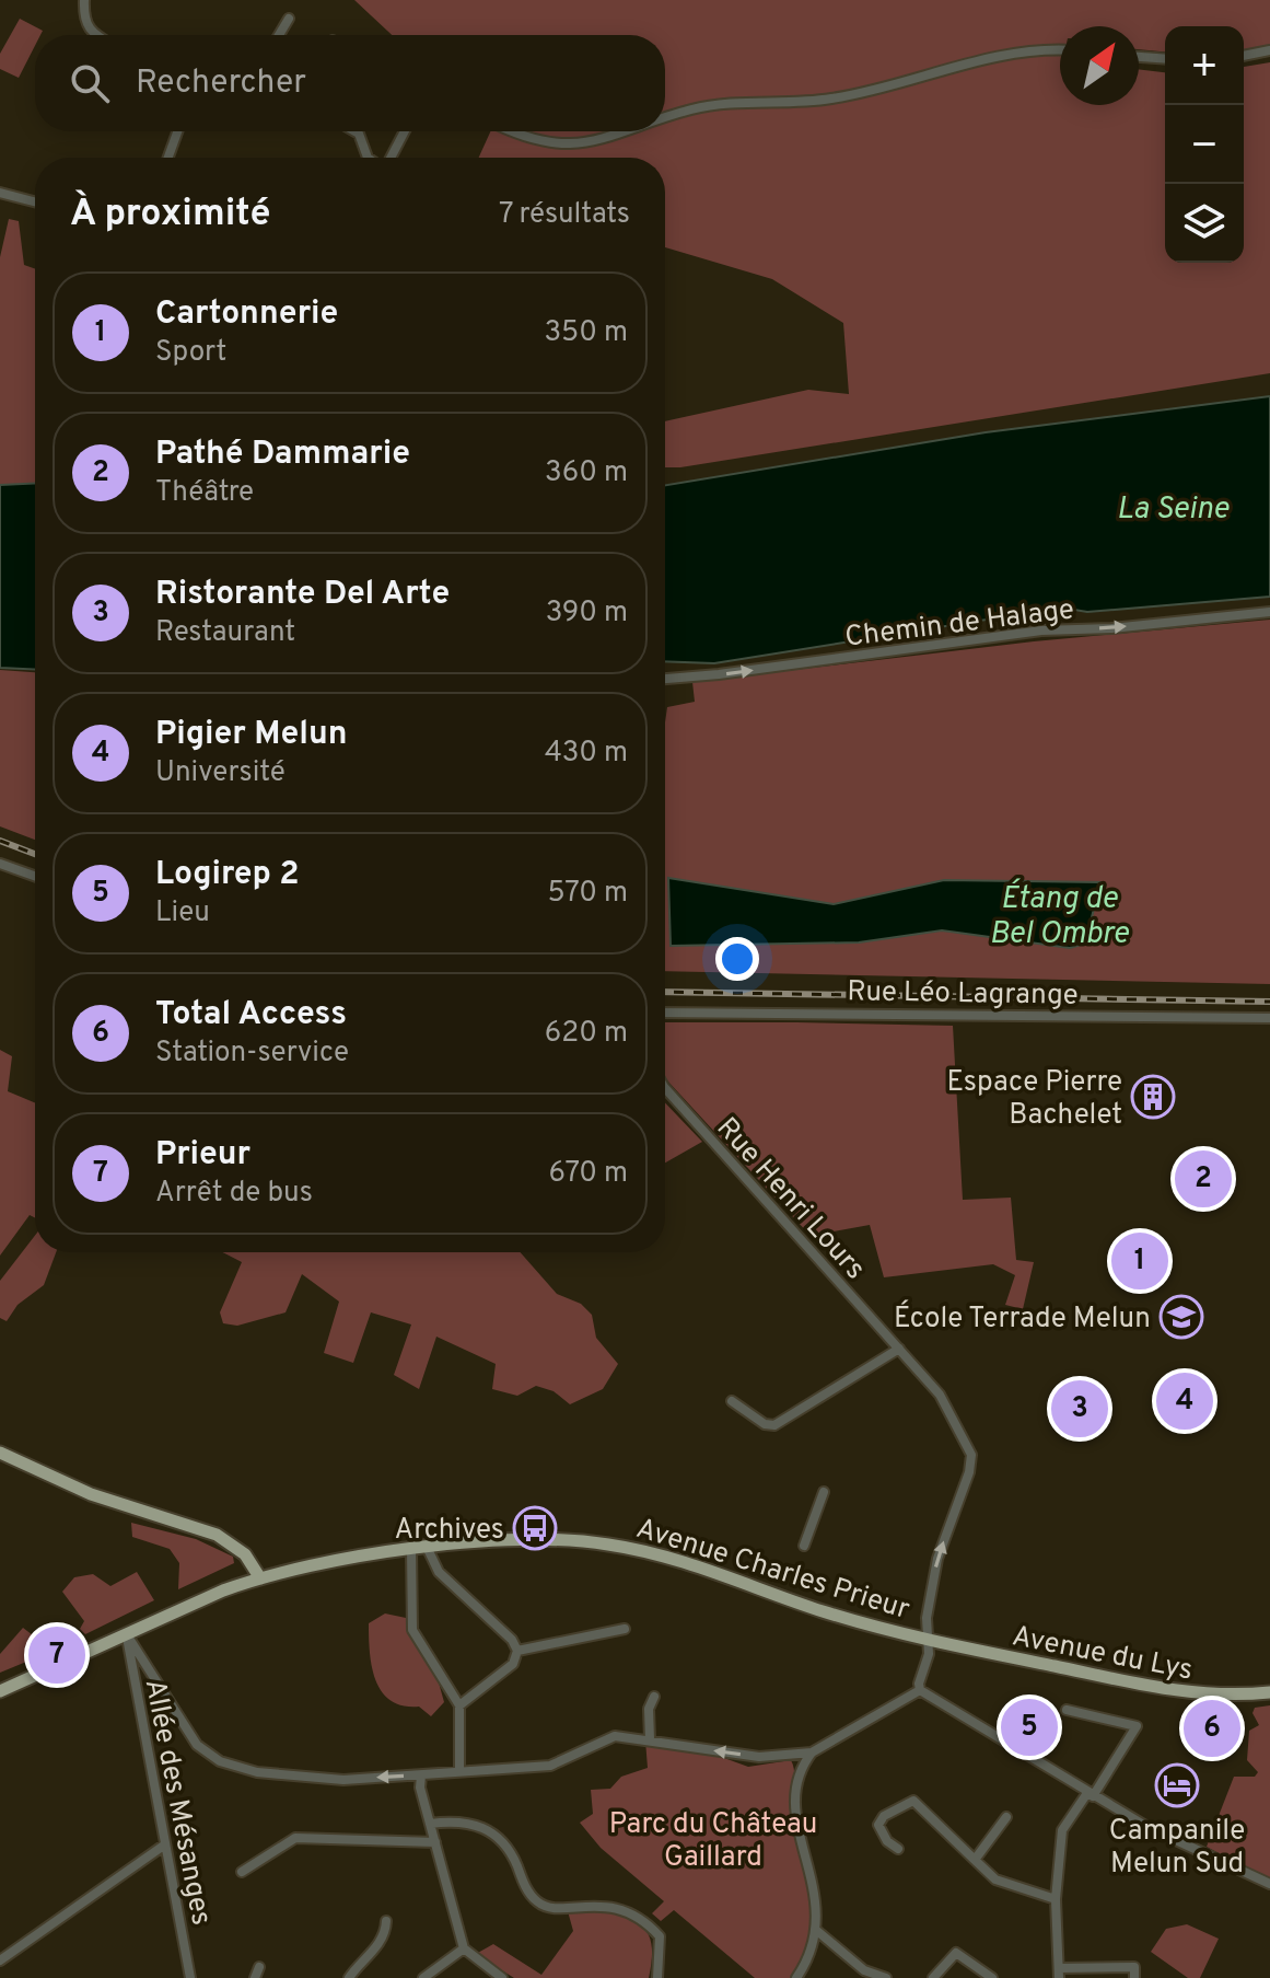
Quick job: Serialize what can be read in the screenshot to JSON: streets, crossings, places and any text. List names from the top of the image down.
{
  "streets": {
    "main road": ["Avenue Charles Prieur", "Avenue du Lys"],
    "street": [
      "Chemin de Halage",
      "Rue Léo Lagrange",
      "Rue Henri Lours",
      "Allée des Mésanges"
    ]
  },
  "crossings": [
    ["Rue Henri Lours", "Avenue Charles Prieur"],
    ["Rue Henri Lours", "Avenue du Lys"],
    ["Avenue Charles Prieur", "Avenue du Lys"],
    ["Avenue Charles Prieur", "Allée des Mésanges"]
  ],
  "one_way": ["Chemin de Halage", "Rue Henri Lours"],
  "water": ["La Seine", "Étang de Bel Ombre"],
  "parks": ["Parc du Château Gaillard"],
  "places": {
    "building": ["Espace Pierre Bachelet"],
    "school or university": ["École Terrade Melun"],
    "bus stop": ["Archives"],
    "hotel": ["Campanile Melun Sud"]
  },
  "north": "top right",
  "page": {
    "map_buttons": ["+", "−"],
    "search": "Rechercher",
    "heading": ["À proximité", "7 résultats"],
    "list": [
      {
        "mark": "1",
        "name": "Cartonnerie",
        "note": "Sport",
        "value": "350 m"
      },
      {
        "mark": "2",
        "name": "Pathé Dammarie",
        "note": "Théâtre",
        "value": "360 m"
      },
      {
        "mark": "3",
        "name": "Ristorante Del Arte",
        "note": "Restaurant",
        "value": "390 m"
      },
      {
        "mark": "4",
        "name": "Pigier Melun",
        "note": "Université",
        "value": "430 m"
      },
      {
        "mark": "5",
        "name": "Logirep 2",
        "note": "Lieu",
        "value": "570 m"
      },
      {
        "mark": "6",
        "name": "Total Access",
        "note": "Station-service",
        "value": "620 m"
      },
      {
        "mark": "7",
        "name": "Prieur",
        "note": "Arrêt de bus",
        "value": "670 m"
      }
    ],
    "pins": [
      "2",
      "1",
      "4",
      "3",
      "7",
      "5",
      "6"
    ]
  }
}
